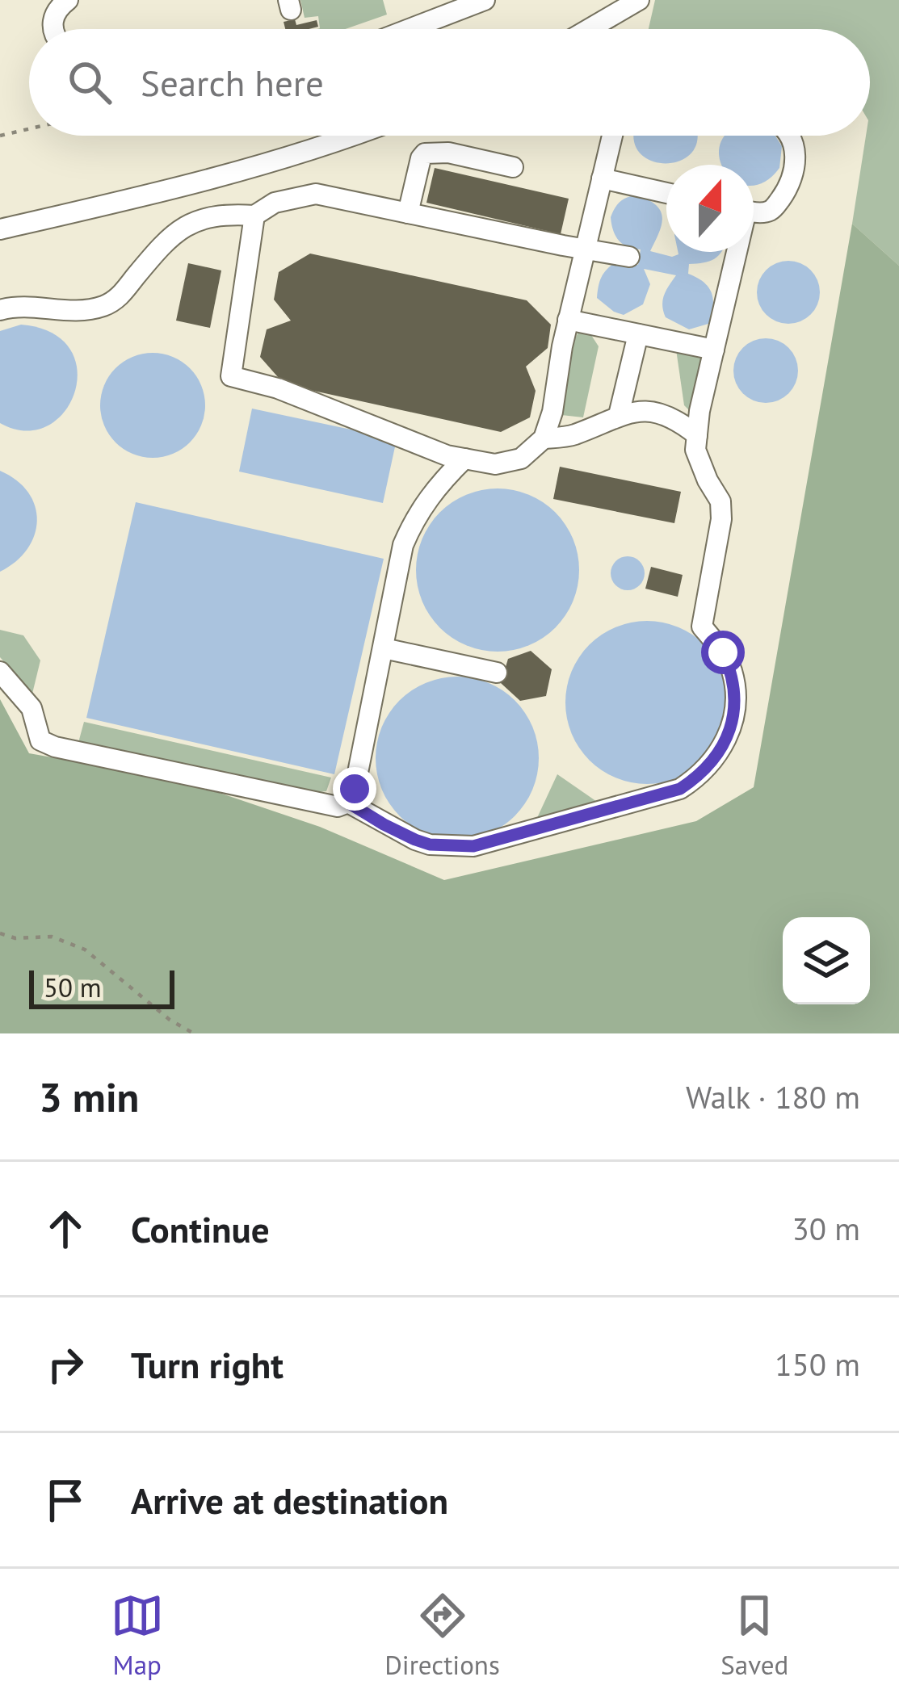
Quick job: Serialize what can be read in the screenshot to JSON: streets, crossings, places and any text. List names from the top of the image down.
{
  "scale_bar": "50 m",
  "north": "top",
  "page": {
    "search": "Search here",
    "scale": "50 m",
    "heading": ["3 min", "Walk · 180 m"],
    "list": [
      ["Continue", "30 m"],
      ["Turn right", "150 m"],
      "Arrive at destination"
    ],
    "nav": ["Map", "Directions", "Saved"]
  }
}
